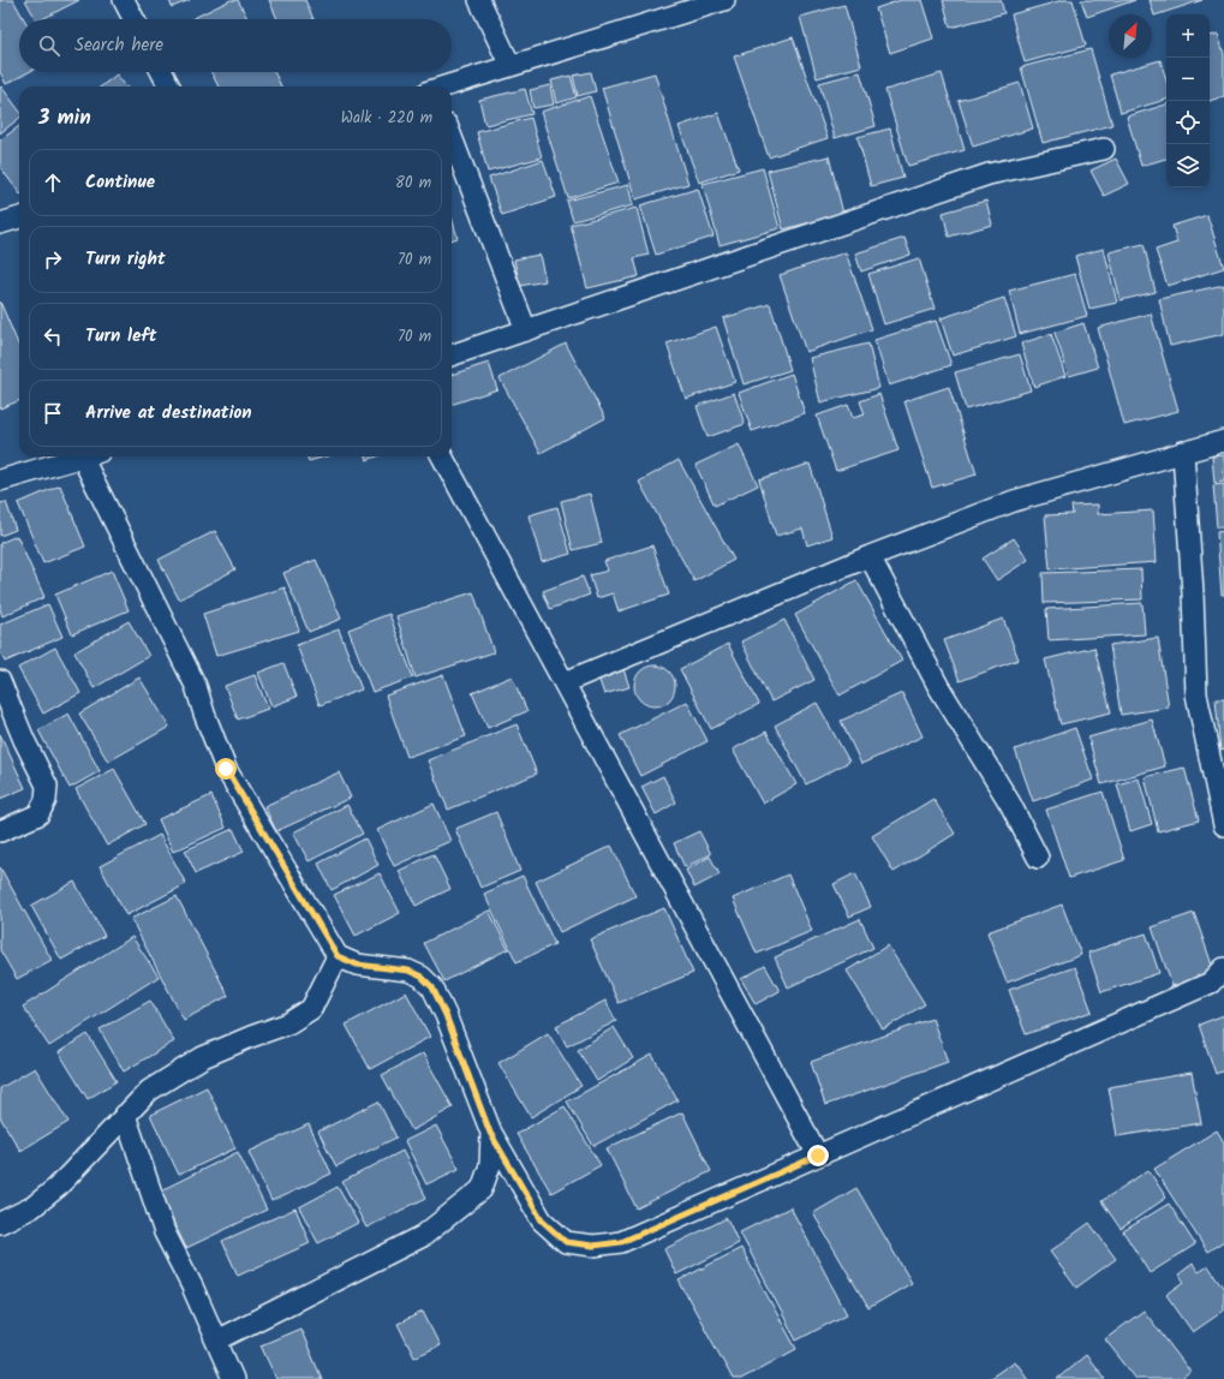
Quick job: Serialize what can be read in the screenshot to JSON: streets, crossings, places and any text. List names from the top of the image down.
{
  "north": "top right",
  "page": {
    "map_buttons": ["+", "−"],
    "search": "Search here",
    "heading": ["3 min", "Walk · 220 m"],
    "list": [
      ["Continue", "80 m"],
      ["Turn right", "70 m"],
      ["Turn left", "70 m"],
      "Arrive at destination"
    ]
  }
}
